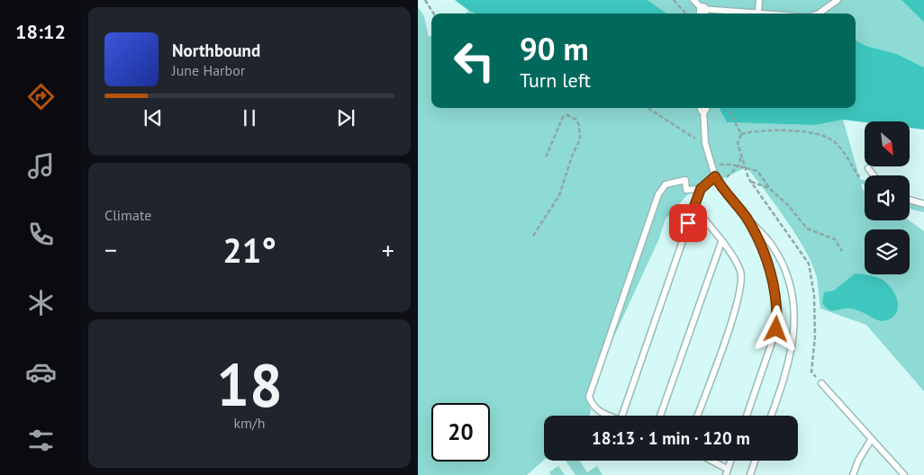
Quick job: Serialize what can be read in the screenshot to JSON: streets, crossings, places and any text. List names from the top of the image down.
{
  "north": "bottom right",
  "page": {
    "tabs": "18:12",
    "turn": ["90 m", "Turn left"],
    "song": ["Northbound", "June Harbor"],
    "tile": [
      "Climate",
      ["18", "km/h"]
    ],
    "heat": ["−", "21°", "+"],
    "limit": "20",
    "trip": "18:13 · 1 min · 120 m"
  }
}
